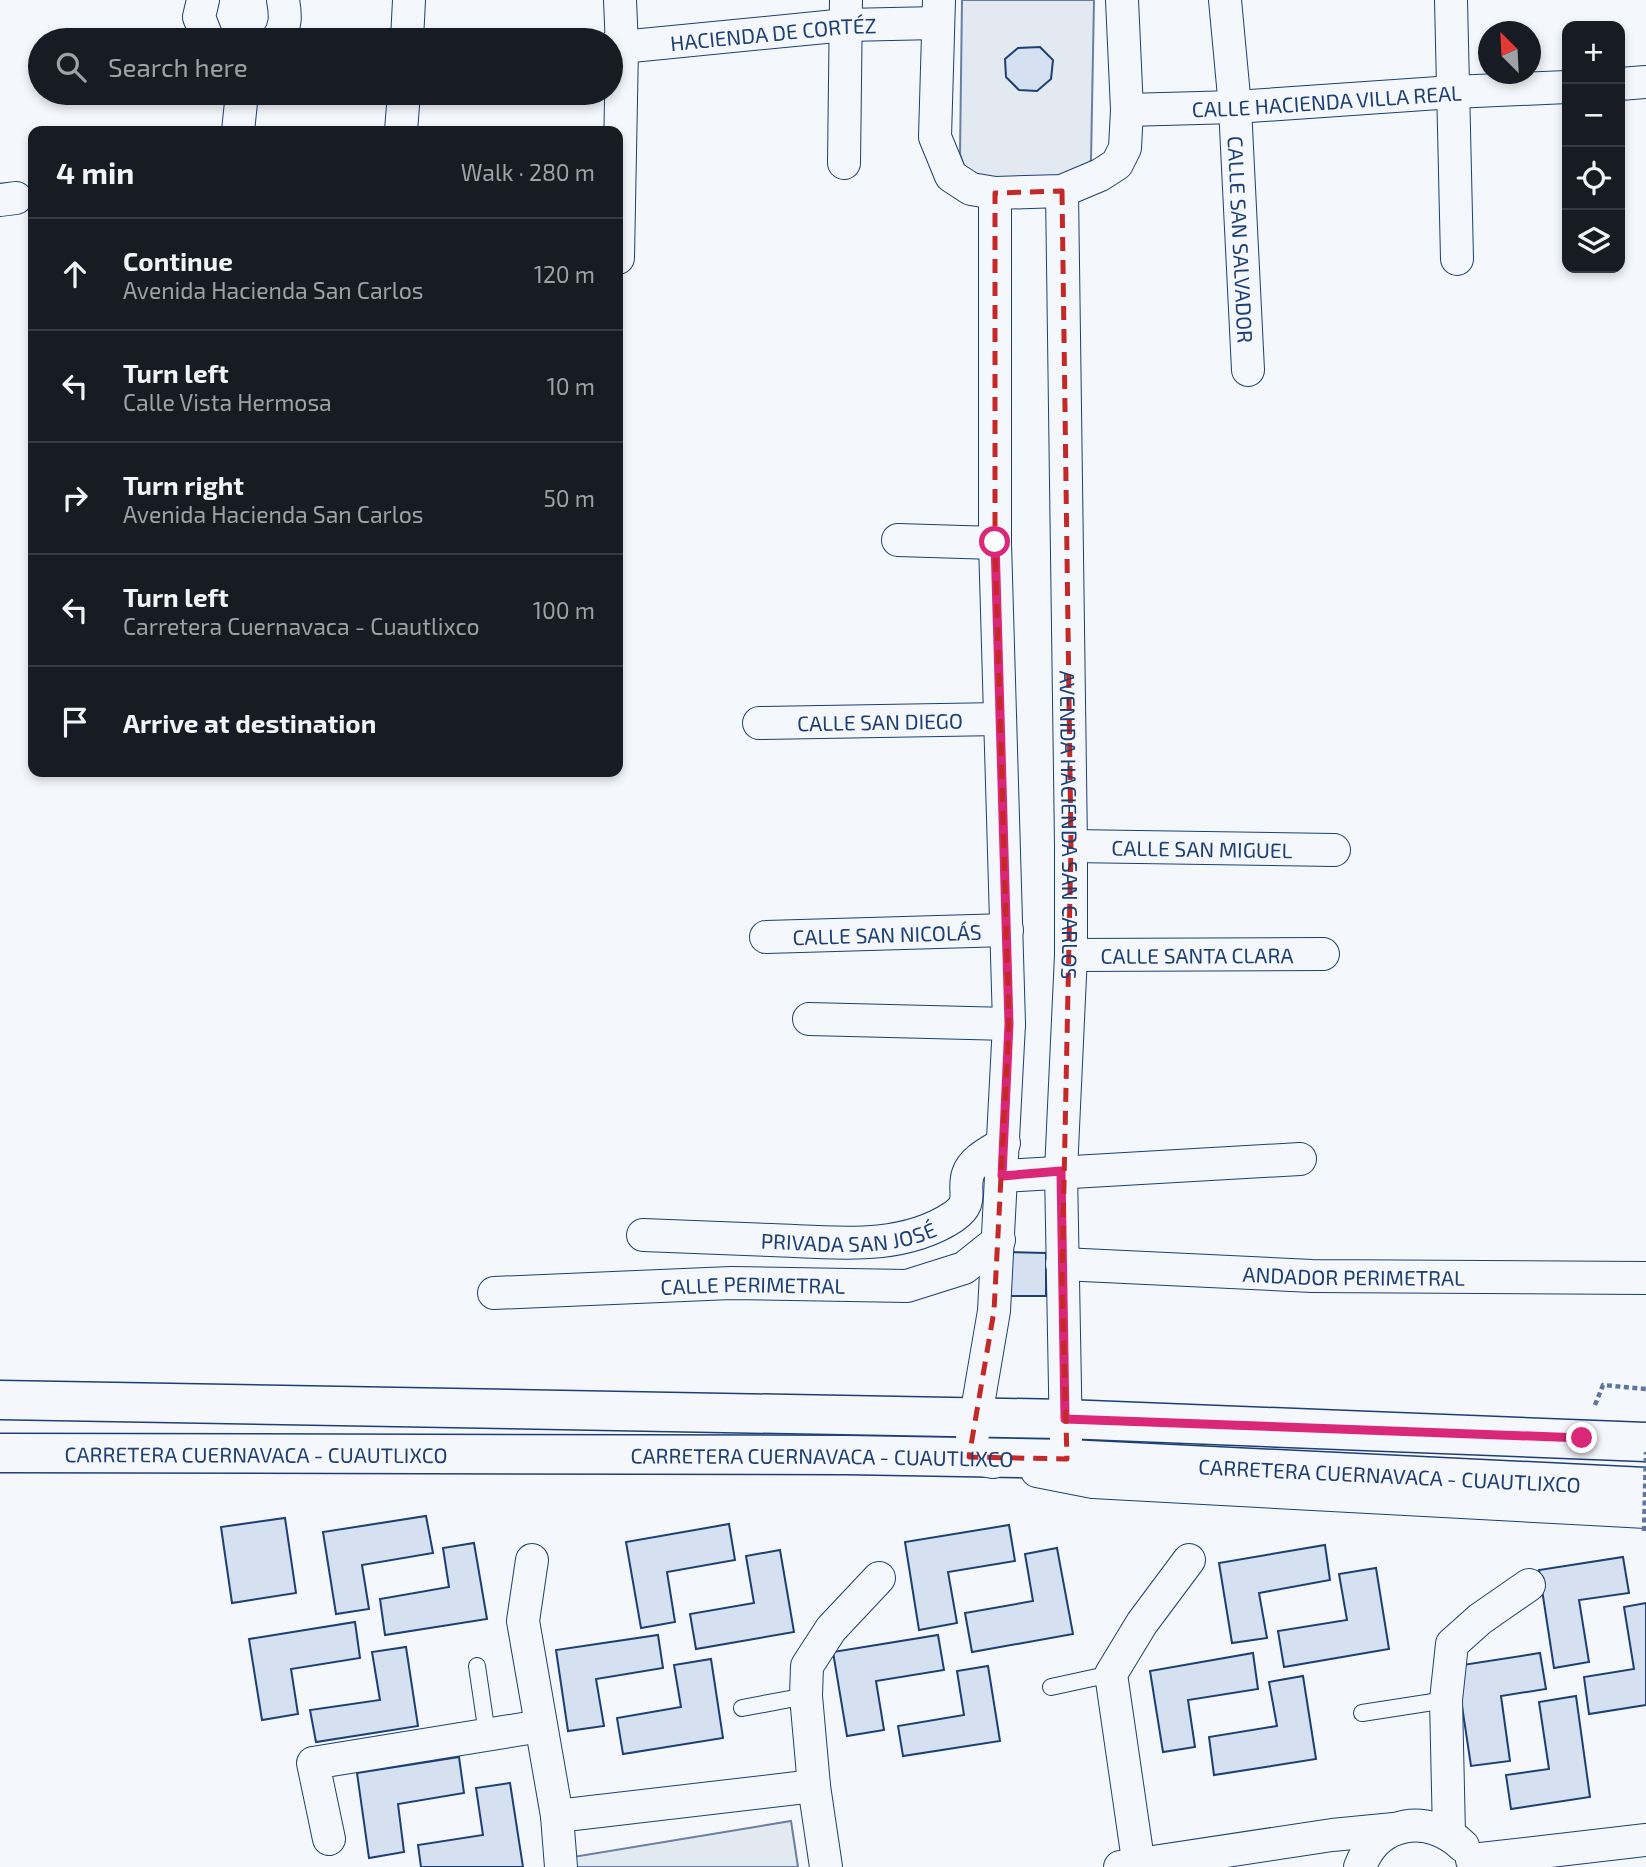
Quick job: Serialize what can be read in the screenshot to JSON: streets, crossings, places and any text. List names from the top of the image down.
{
  "streets": {
    "main road": ["CARRETERA CUERNAVACA - CUAUTLIXCO"],
    "street": [
      "HACIENDA DE CORTÉZ",
      "CALLE HACIENDA VILLA REAL",
      "CALLE SAN SALVADOR",
      "CALLE SAN DIEGO",
      "AVENIDA HACIENDA SAN CARLOS",
      "CALLE SAN MIGUEL",
      "CALLE SAN NICOLÁS",
      "CALLE SANTA CLARA",
      "PRIVADA SAN JOSÉ",
      "ANDADOR PERIMETRAL",
      "CALLE PERIMETRAL"
    ]
  },
  "crossings": [
    ["CALLE HACIENDA VILLA REAL", "CALLE SAN SALVADOR"],
    ["AVENIDA HACIENDA SAN CARLOS", "CALLE SAN MIGUEL"],
    ["AVENIDA HACIENDA SAN CARLOS", "CALLE SANTA CLARA"],
    ["AVENIDA HACIENDA SAN CARLOS", "ANDADOR PERIMETRAL"],
    ["AVENIDA HACIENDA SAN CARLOS", "CARRETERA CUERNAVACA - CUAUTLIXCO"]
  ],
  "north": "top left",
  "page": {
    "map_buttons": ["+", "−"],
    "search": "Search here",
    "heading": ["4 min", "Walk · 280 m"],
    "list": [
      ["Continue", "Avenida Hacienda San Carlos", "120 m"],
      ["Turn left", "Calle Vista Hermosa", "10 m"],
      ["Turn right", "Avenida Hacienda San Carlos", "50 m"],
      ["Turn left", "Carretera Cuernavaca - Cuautlixco", "100 m"],
      "Arrive at destination"
    ]
  }
}
